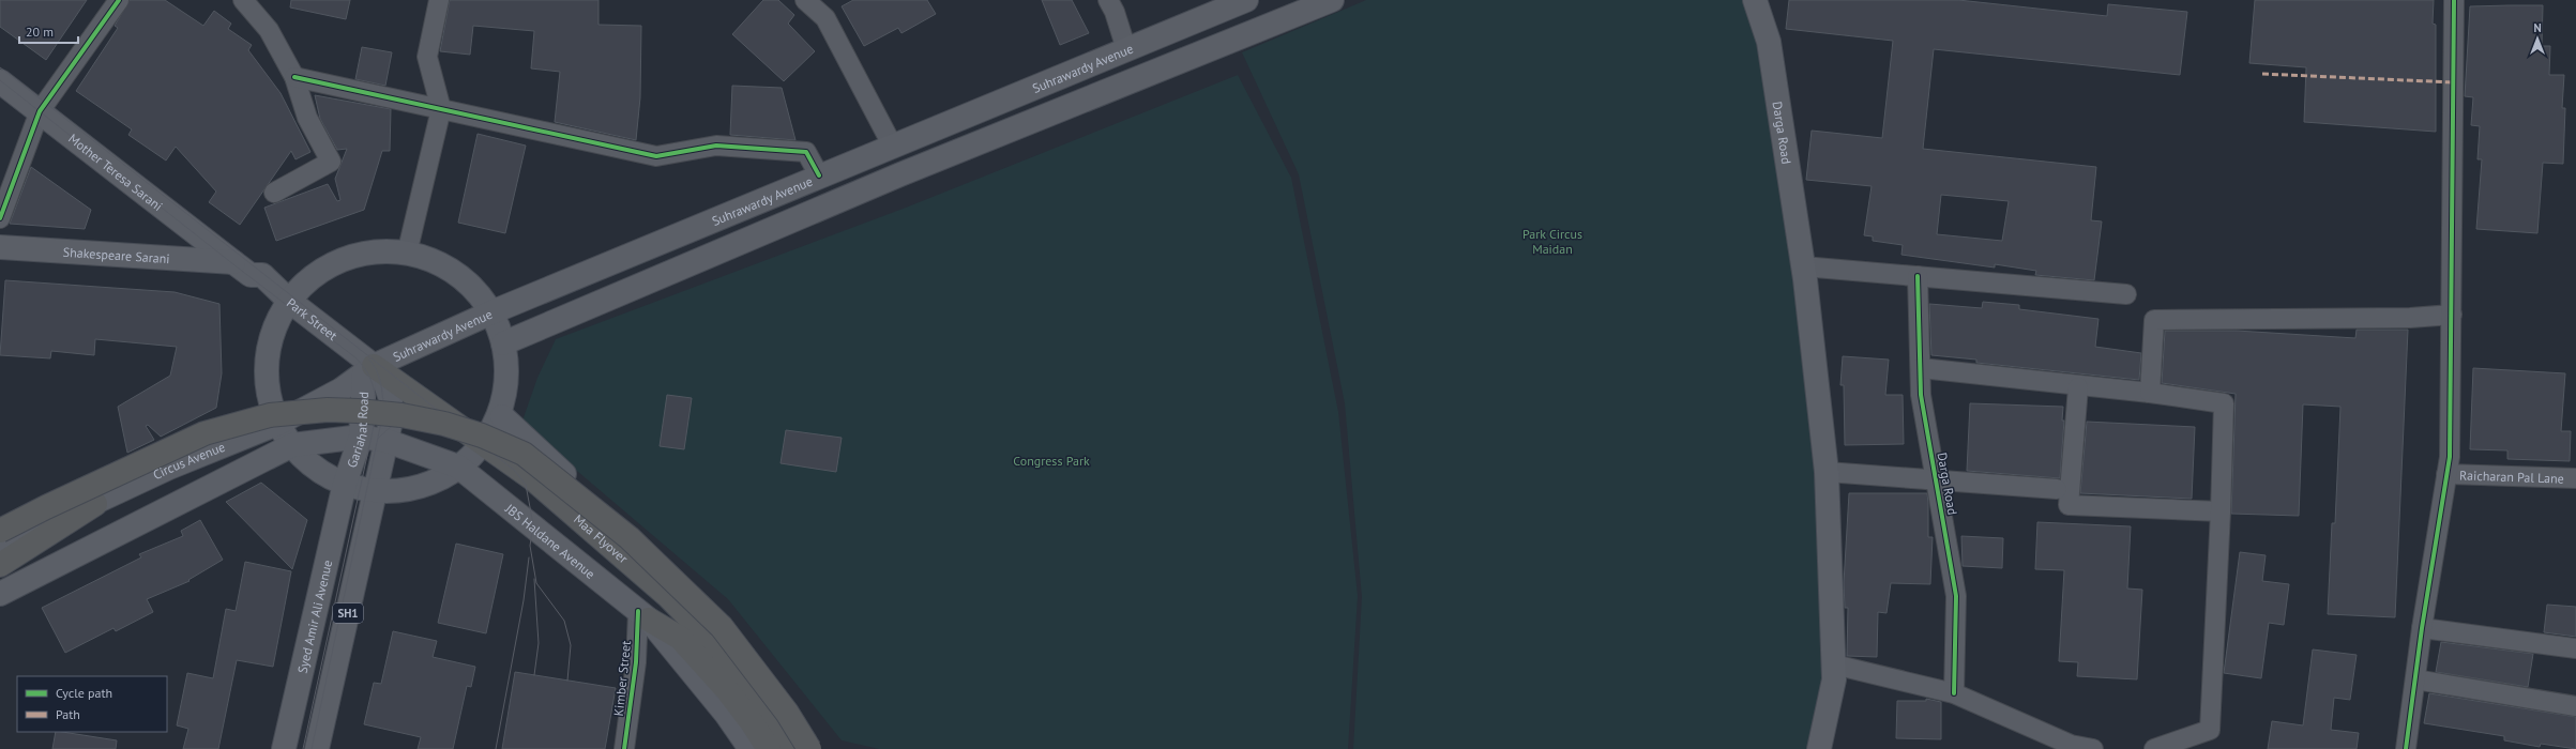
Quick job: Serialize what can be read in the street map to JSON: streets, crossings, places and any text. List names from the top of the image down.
{
  "streets": {
    "highway": ["Maa Flyover"],
    "main road": [
      "Suhrawardy Avenue",
      "Darga Road",
      "Mother Teresa Sarani",
      "Shakespeare Sarani",
      "Park Street",
      "Gariahat Road",
      "Circus Avenue",
      "JBS Haldane Avenue",
      "SH1",
      "Syed Amir Ali Avenue"
    ],
    "street": ["Raicharan Pal Lane", "Kimber Street"]
  },
  "crossings": [
    ["Suhrawardy Avenue", "Park Street"],
    ["Suhrawardy Avenue", "Gariahat Road"],
    ["Suhrawardy Avenue", "Circus Avenue"],
    ["Suhrawardy Avenue", "Maa Flyover"],
    ["Mother Teresa Sarani", "Shakespeare Sarani"],
    ["Mother Teresa Sarani", "Park Street"],
    ["Shakespeare Sarani", "Park Street"],
    ["Park Street", "Gariahat Road"],
    ["Park Street", "Circus Avenue"],
    ["Park Street", "Maa Flyover"],
    ["Gariahat Road", "Circus Avenue"],
    ["Gariahat Road", "Maa Flyover"],
    ["Gariahat Road", "JBS Haldane Avenue"],
    ["Gariahat Road", "SH1"],
    ["Gariahat Road", "Syed Amir Ali Avenue"],
    ["Circus Avenue", "Maa Flyover"],
    ["JBS Haldane Avenue", "Kimber Street"]
  ],
  "parks": ["Park Circus Maidan", "Congress Park"],
  "legend": ["Cycle path", "Path"],
  "scale_bar": "20 m",
  "north": "top"
}
